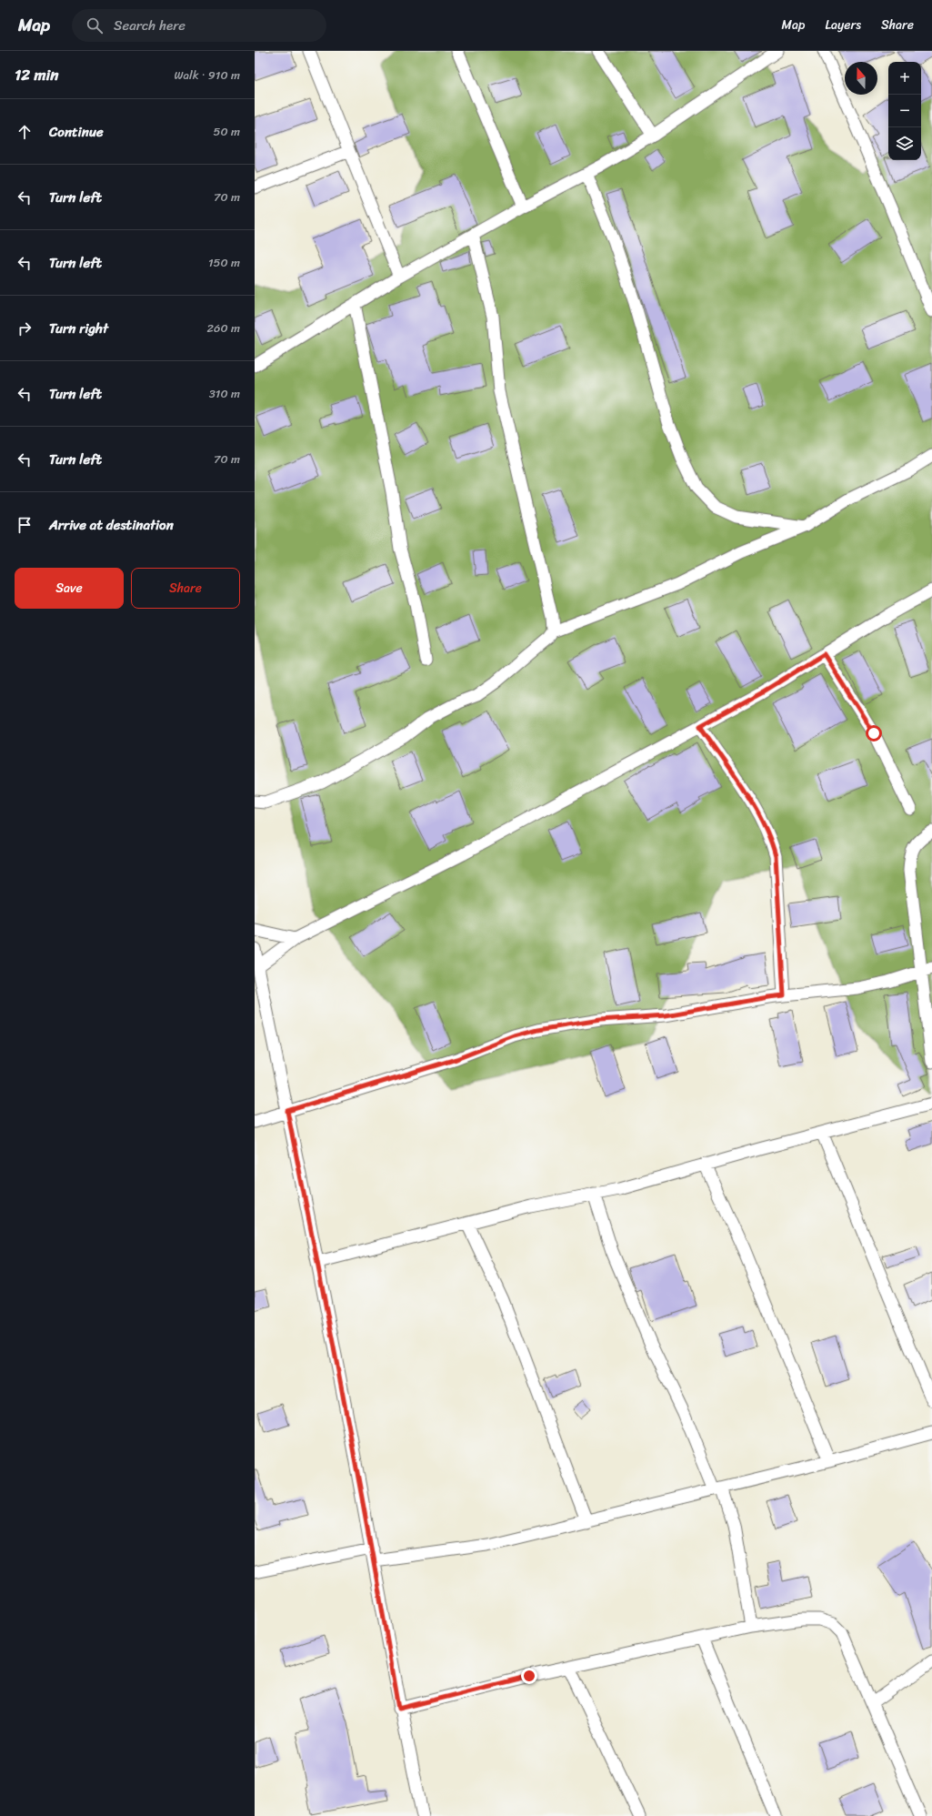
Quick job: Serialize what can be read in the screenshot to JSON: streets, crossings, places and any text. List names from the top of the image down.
{
  "north": "top",
  "page": {
    "header": "Map",
    "search": "Search here",
    "nav": ["Map", "Layers", "Share"],
    "heading": ["12 min", "Walk · 910 m"],
    "map_buttons": ["+", "−"],
    "list": [
      ["Continue", "50 m"],
      ["Turn left", "70 m"],
      ["Turn left", "150 m"],
      ["Turn right", "260 m"],
      ["Turn left", "310 m"],
      ["Turn left", "70 m"],
      "Arrive at destination"
    ],
    "buttons": ["Save", "Share"]
  }
}
